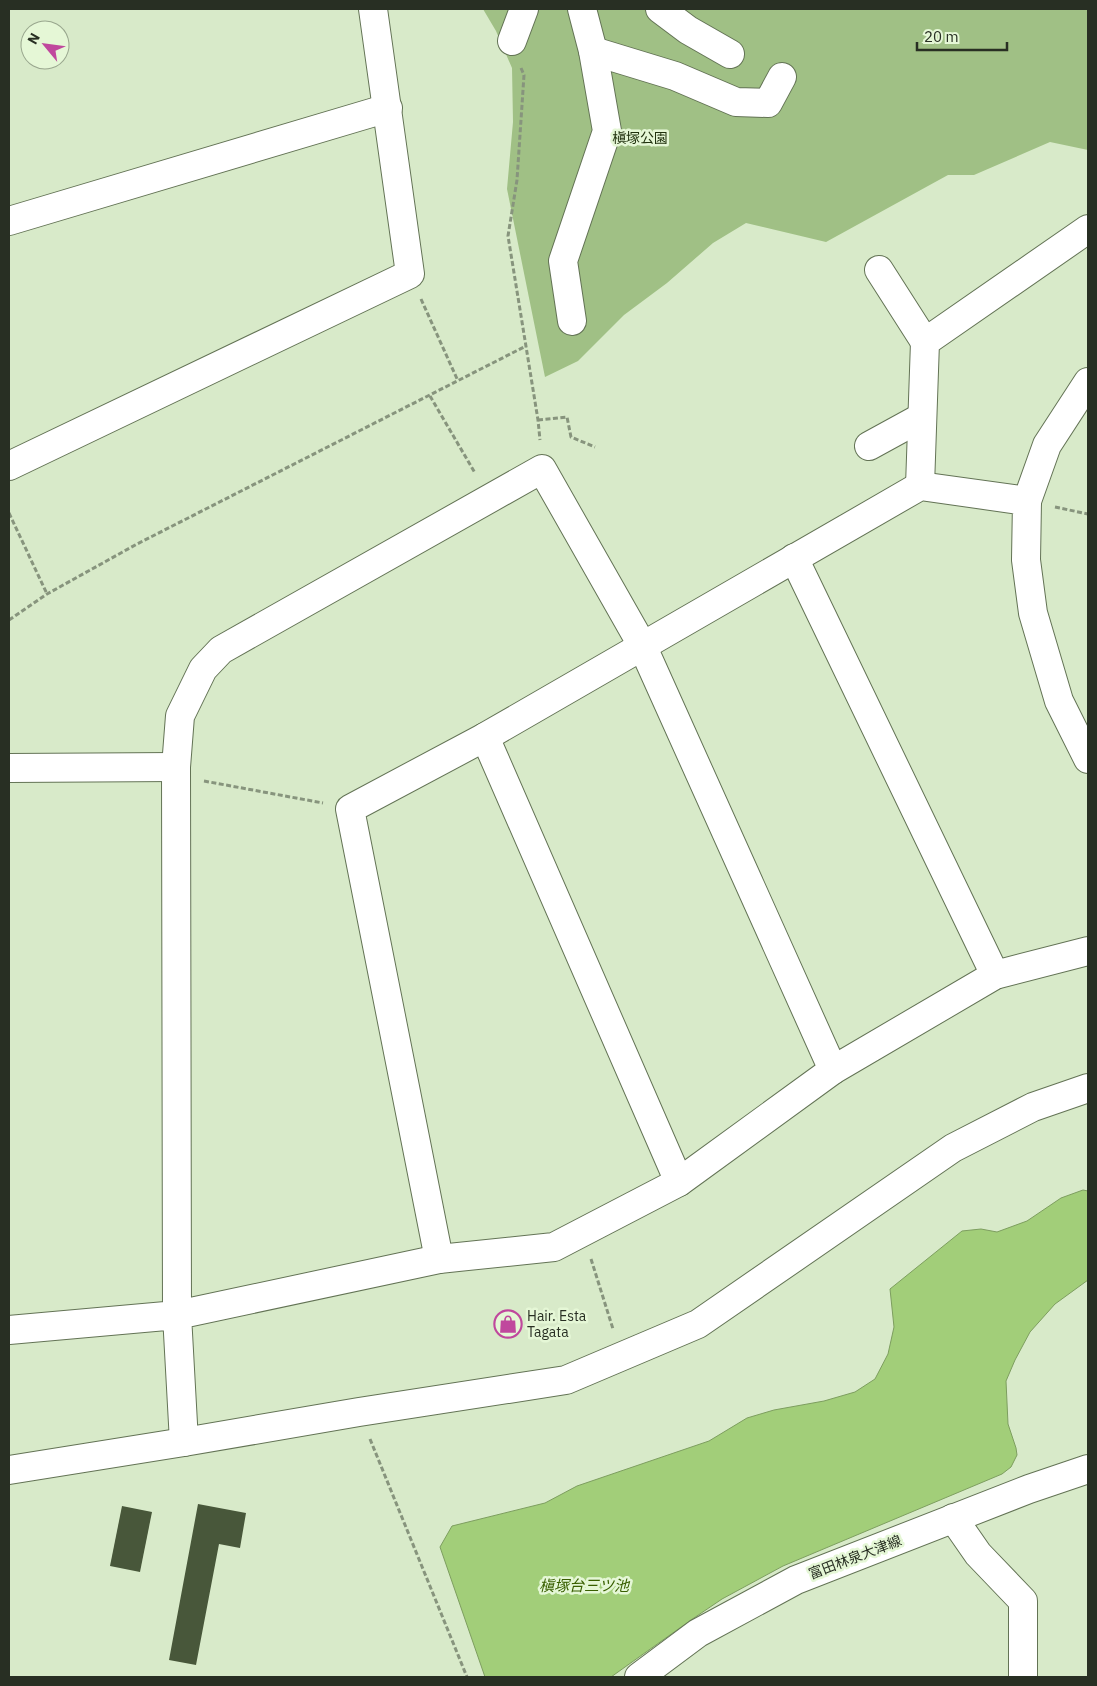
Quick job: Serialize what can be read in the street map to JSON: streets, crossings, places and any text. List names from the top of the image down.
{
  "streets": {
    "street": ["富田林泉大津線"]
  },
  "water": ["槇塚台三ツ池"],
  "parks": ["槇塚公園"],
  "places": {
    "shop": ["Hair. Esta Tagata"]
  },
  "scale_bar": "20 m",
  "north": "top left"
}
